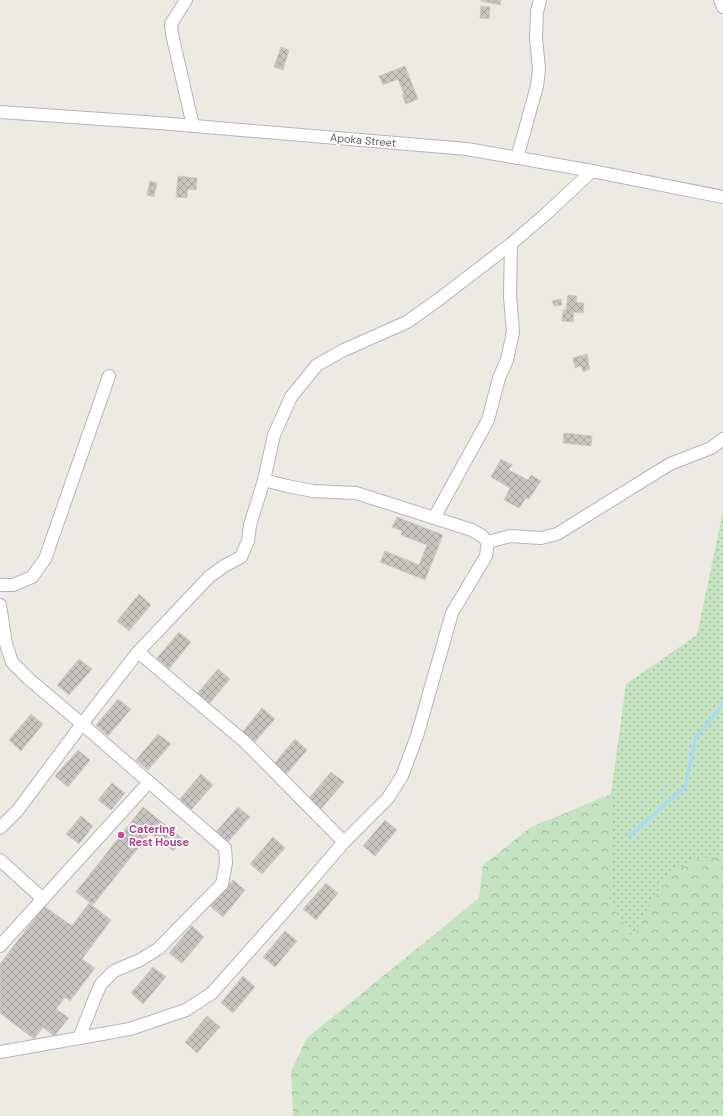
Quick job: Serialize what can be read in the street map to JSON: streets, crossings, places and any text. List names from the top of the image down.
{
  "streets": {
    "street": ["Apoka Street"]
  },
  "places": ["Catering Rest House"]
}
